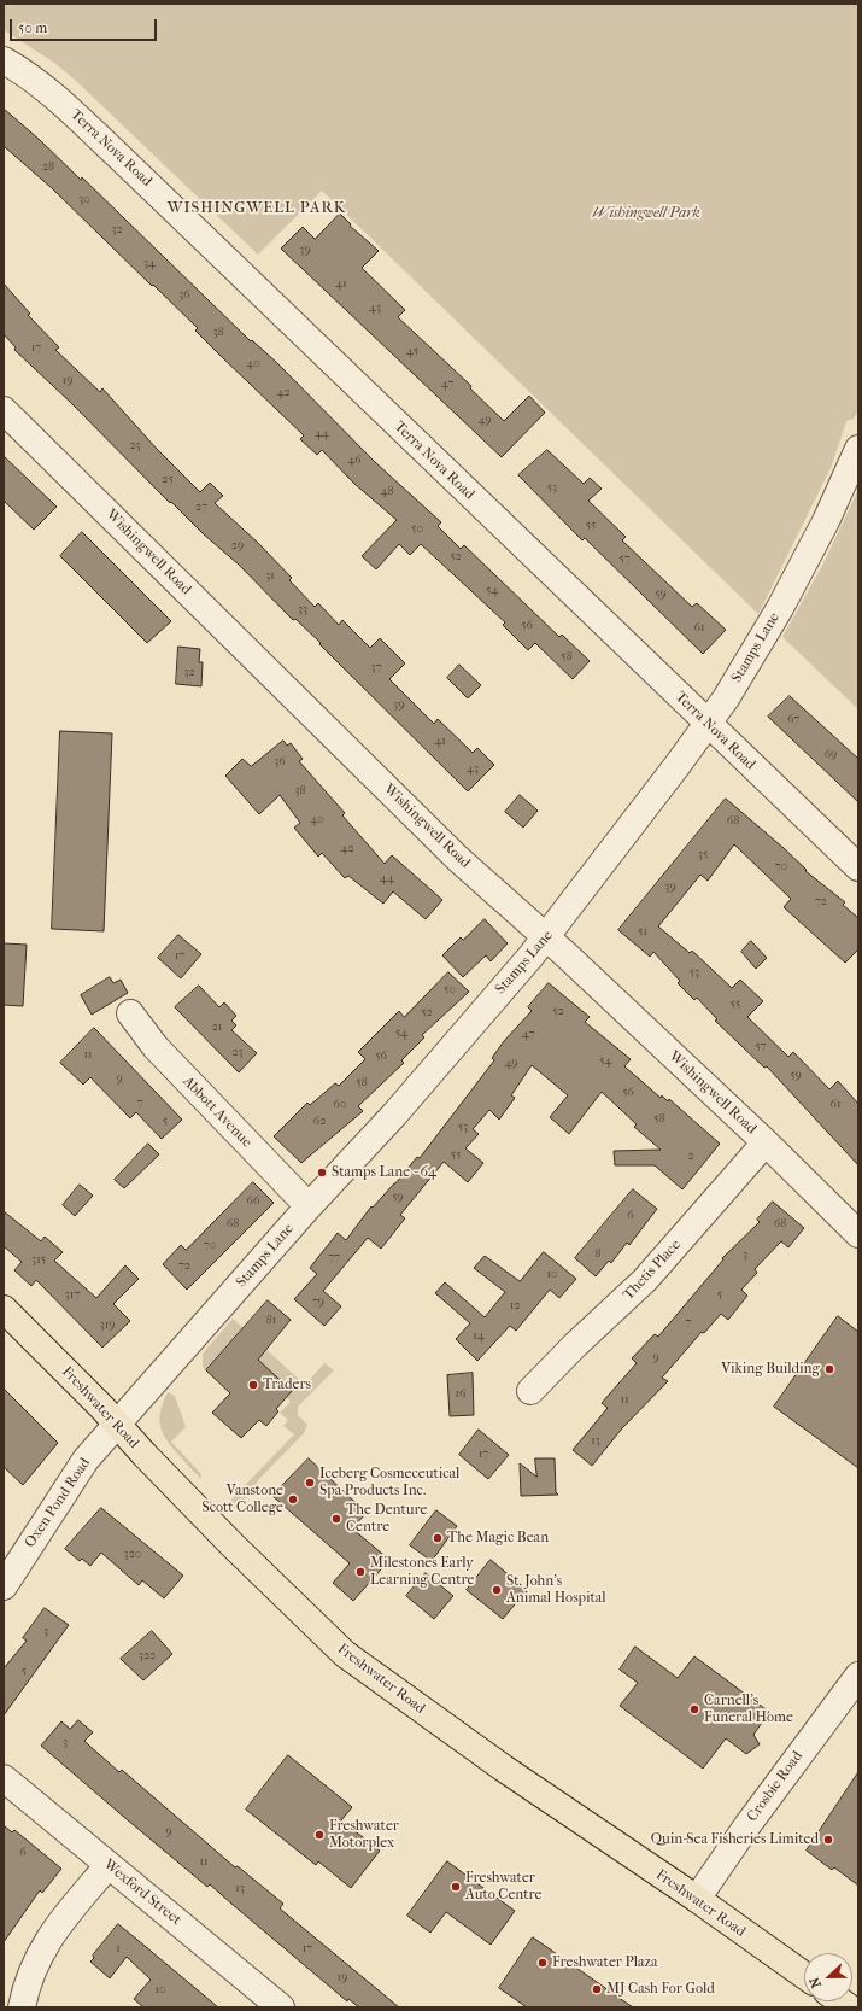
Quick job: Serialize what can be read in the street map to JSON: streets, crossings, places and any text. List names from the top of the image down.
{
  "streets": {
    "main road": ["Freshwater Road"],
    "street": [
      "Terra Nova Road",
      "Wishingwell Road",
      "Stamps Lane",
      "Abbott Avenue",
      "Thetis Place",
      "Oxen Pond Road",
      "Crosbie Road",
      "Wexford Street"
    ]
  },
  "crossings": [
    ["Terra Nova Road", "Stamps Lane"],
    ["Wishingwell Road", "Stamps Lane"],
    ["Wishingwell Road", "Thetis Place"],
    ["Stamps Lane", "Abbott Avenue"],
    ["Stamps Lane", "Freshwater Road"],
    ["Stamps Lane", "Oxen Pond Road"],
    ["Freshwater Road", "Oxen Pond Road"],
    ["Freshwater Road", "Crosbie Road"]
  ],
  "districts": ["WISHINGWELL PARK"],
  "parks": ["Wishingwell Park"],
  "places": [
    "Stamps Lane - 64",
    "Viking Building",
    "Traders",
    "Iceberg Cosmeceutical Spa Products Inc.",
    "Vanstone Scott College",
    "The Denture Centre",
    "The Magic Bean",
    "Milestones Early Learning Centre",
    "St. John's Animal Hospital",
    "Carnell's Funeral Home",
    "Freshwater Motorplex",
    "Quin-Sea Fisheries Limited",
    "Freshwater Auto Centre",
    "Freshwater Plaza",
    "MJ Cash For Gold"
  ],
  "house_numbers": [
    "28",
    "30",
    "32",
    "39",
    "34",
    "41",
    "36",
    "43",
    "38",
    "17",
    "45",
    "40",
    "19",
    "47",
    "42",
    "49",
    "44",
    "23",
    "46",
    "25",
    "53",
    "48",
    "27",
    "55",
    "50",
    "29",
    "52",
    "57",
    "31",
    "54",
    "59",
    "33",
    "56",
    "61",
    "58",
    "37",
    "32",
    "39",
    "67",
    "41",
    "69",
    "36",
    "43",
    "38",
    "40",
    "68",
    "42",
    "35",
    "70",
    "44",
    "39",
    "72",
    "51",
    "17",
    "53",
    "50",
    "55",
    "52",
    "52",
    "21",
    "54",
    "47",
    "57",
    "23",
    "11",
    "56",
    "54",
    "49",
    "59",
    "9",
    "58",
    "56",
    "7",
    "60",
    "61",
    "58",
    "5",
    "62",
    "53",
    "55",
    "2",
    "59",
    "66",
    "6",
    "68",
    "68",
    "70",
    "8",
    "3",
    "77",
    "315",
    "72",
    "10",
    "317",
    "5",
    "79",
    "12",
    "81",
    "7",
    "319",
    "14",
    "9",
    "16",
    "11",
    "13",
    "17",
    "320",
    "3",
    "322",
    "5",
    "3",
    "9",
    "6",
    "11",
    "13",
    "1",
    "17",
    "19",
    "10"
  ],
  "scale_bar": "50 m",
  "north": "left"
}
